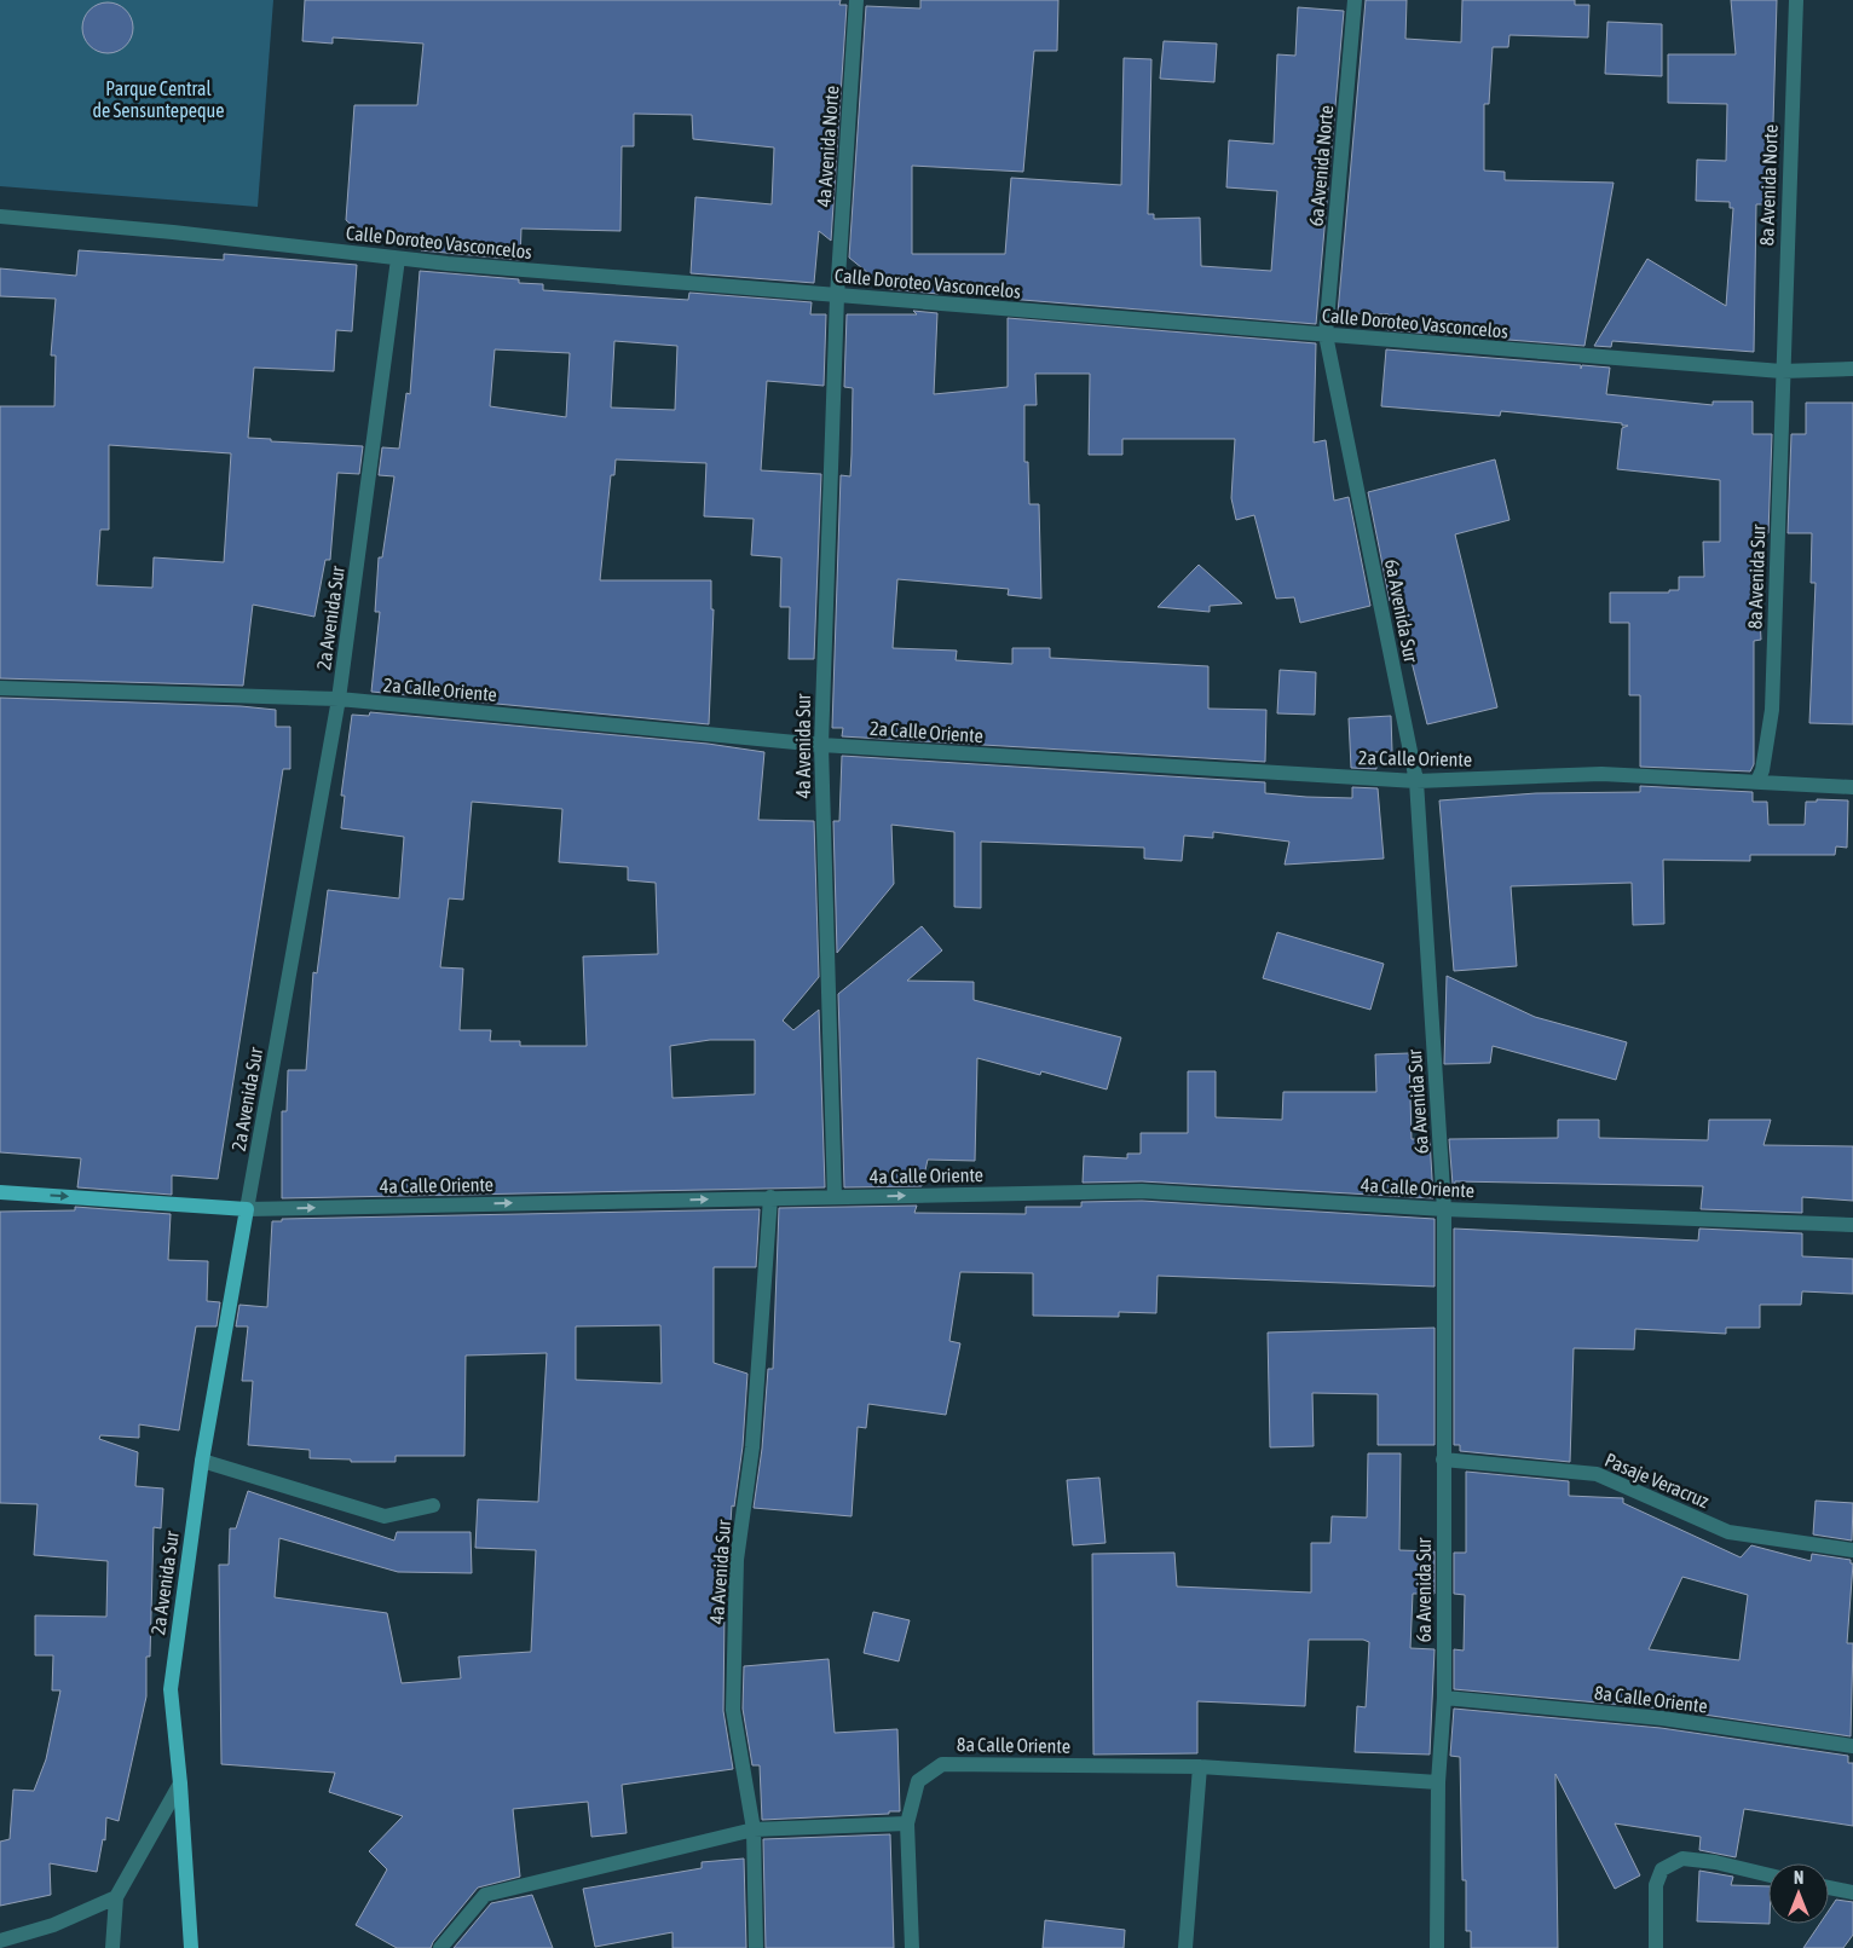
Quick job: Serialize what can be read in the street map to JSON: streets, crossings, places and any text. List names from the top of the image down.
{
  "streets": {
    "main road": ["2a Avenida Sur", "4a Calle Oriente"],
    "street": [
      "4a Avenida Norte",
      "6a Avenida Norte",
      "8a Avenida Norte",
      "Calle Doroteo Vasconcelos",
      "8a Avenida Sur",
      "6a Avenida Sur",
      "2a Calle Oriente",
      "4a Avenida Sur",
      "Pasaje Veracruz",
      "8a Calle Oriente"
    ]
  },
  "crossings": [
    ["4a Avenida Norte", "Calle Doroteo Vasconcelos"],
    ["4a Avenida Norte", "4a Avenida Sur"],
    ["6a Avenida Norte", "Calle Doroteo Vasconcelos"],
    ["6a Avenida Norte", "6a Avenida Sur"],
    ["8a Avenida Norte", "Calle Doroteo Vasconcelos"],
    ["8a Avenida Norte", "8a Avenida Sur"],
    ["Calle Doroteo Vasconcelos", "8a Avenida Sur"],
    ["Calle Doroteo Vasconcelos", "6a Avenida Sur"],
    ["Calle Doroteo Vasconcelos", "2a Avenida Sur"],
    ["Calle Doroteo Vasconcelos", "4a Avenida Sur"],
    ["8a Avenida Sur", "2a Calle Oriente"],
    ["6a Avenida Sur", "2a Calle Oriente"],
    ["6a Avenida Sur", "4a Calle Oriente"],
    ["6a Avenida Sur", "Pasaje Veracruz"],
    ["6a Avenida Sur", "8a Calle Oriente"],
    ["2a Avenida Sur", "2a Calle Oriente"],
    ["2a Avenida Sur", "4a Calle Oriente"],
    ["2a Calle Oriente", "4a Avenida Sur"],
    ["4a Avenida Sur", "4a Calle Oriente"]
  ],
  "one_way": ["4a Calle Oriente"],
  "parks": ["Parque Central de Sensuntepeque"],
  "north": "top"
}
